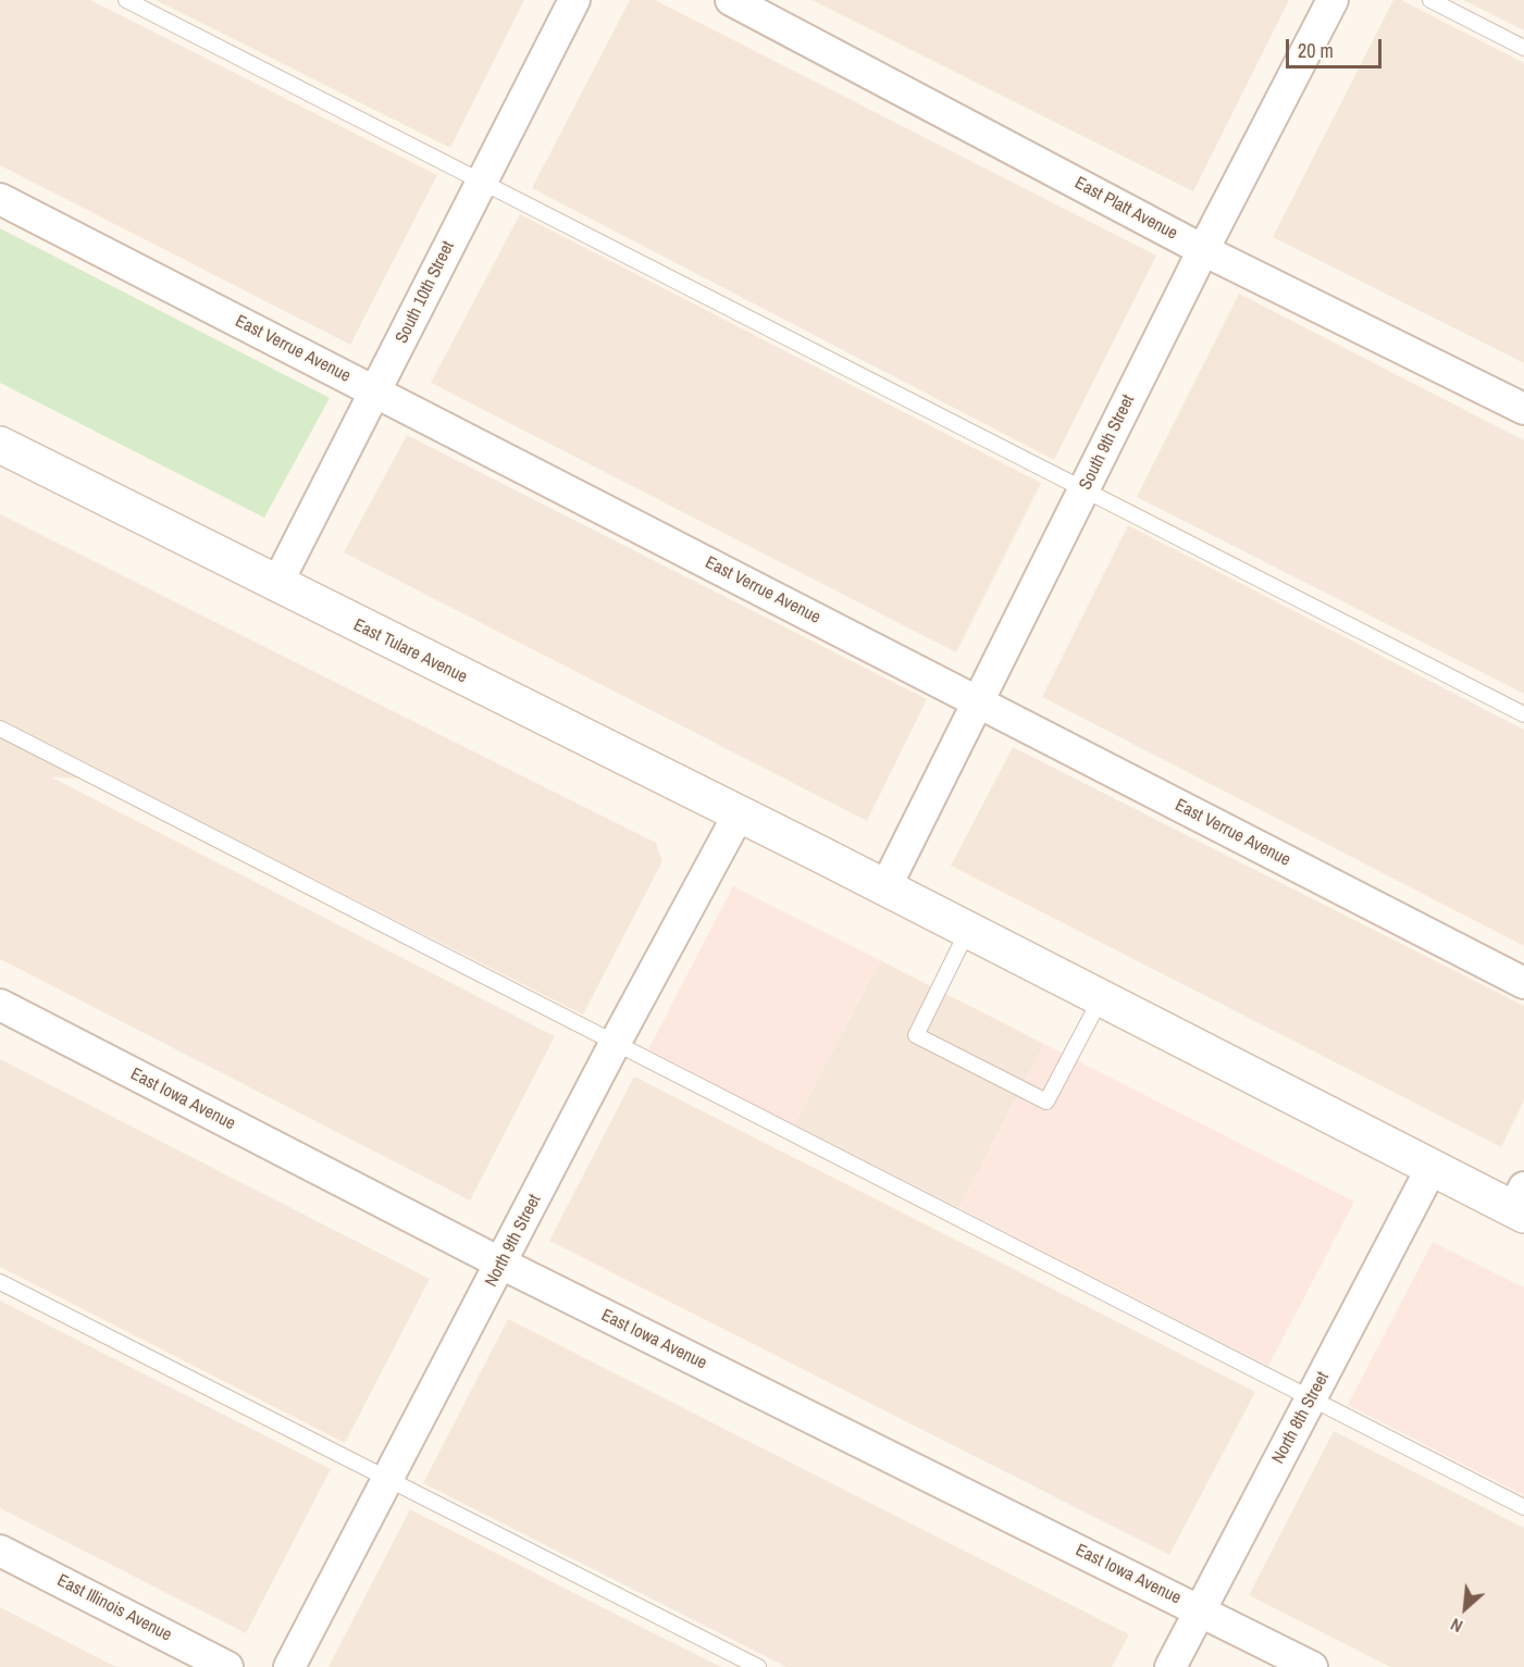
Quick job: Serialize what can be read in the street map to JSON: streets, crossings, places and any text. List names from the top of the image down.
{
  "streets": {
    "main road": ["East Tulare Avenue"],
    "street": [
      "East Platt Avenue",
      "South 10th Street",
      "East Verrue Avenue",
      "South 9th Street",
      "East Iowa Avenue",
      "North 9th Street",
      "North 8th Street",
      "East Illinois Avenue"
    ]
  },
  "crossings": [
    ["East Platt Avenue", "South 9th Street"],
    ["South 10th Street", "East Verrue Avenue"],
    ["South 10th Street", "East Tulare Avenue"],
    ["East Verrue Avenue", "South 9th Street"],
    ["South 9th Street", "East Tulare Avenue"],
    ["East Tulare Avenue", "North 9th Street"],
    ["East Tulare Avenue", "North 8th Street"],
    ["East Iowa Avenue", "North 9th Street"],
    ["East Iowa Avenue", "North 8th Street"]
  ],
  "scale_bar": "20 m",
  "north": "bottom left"
}
